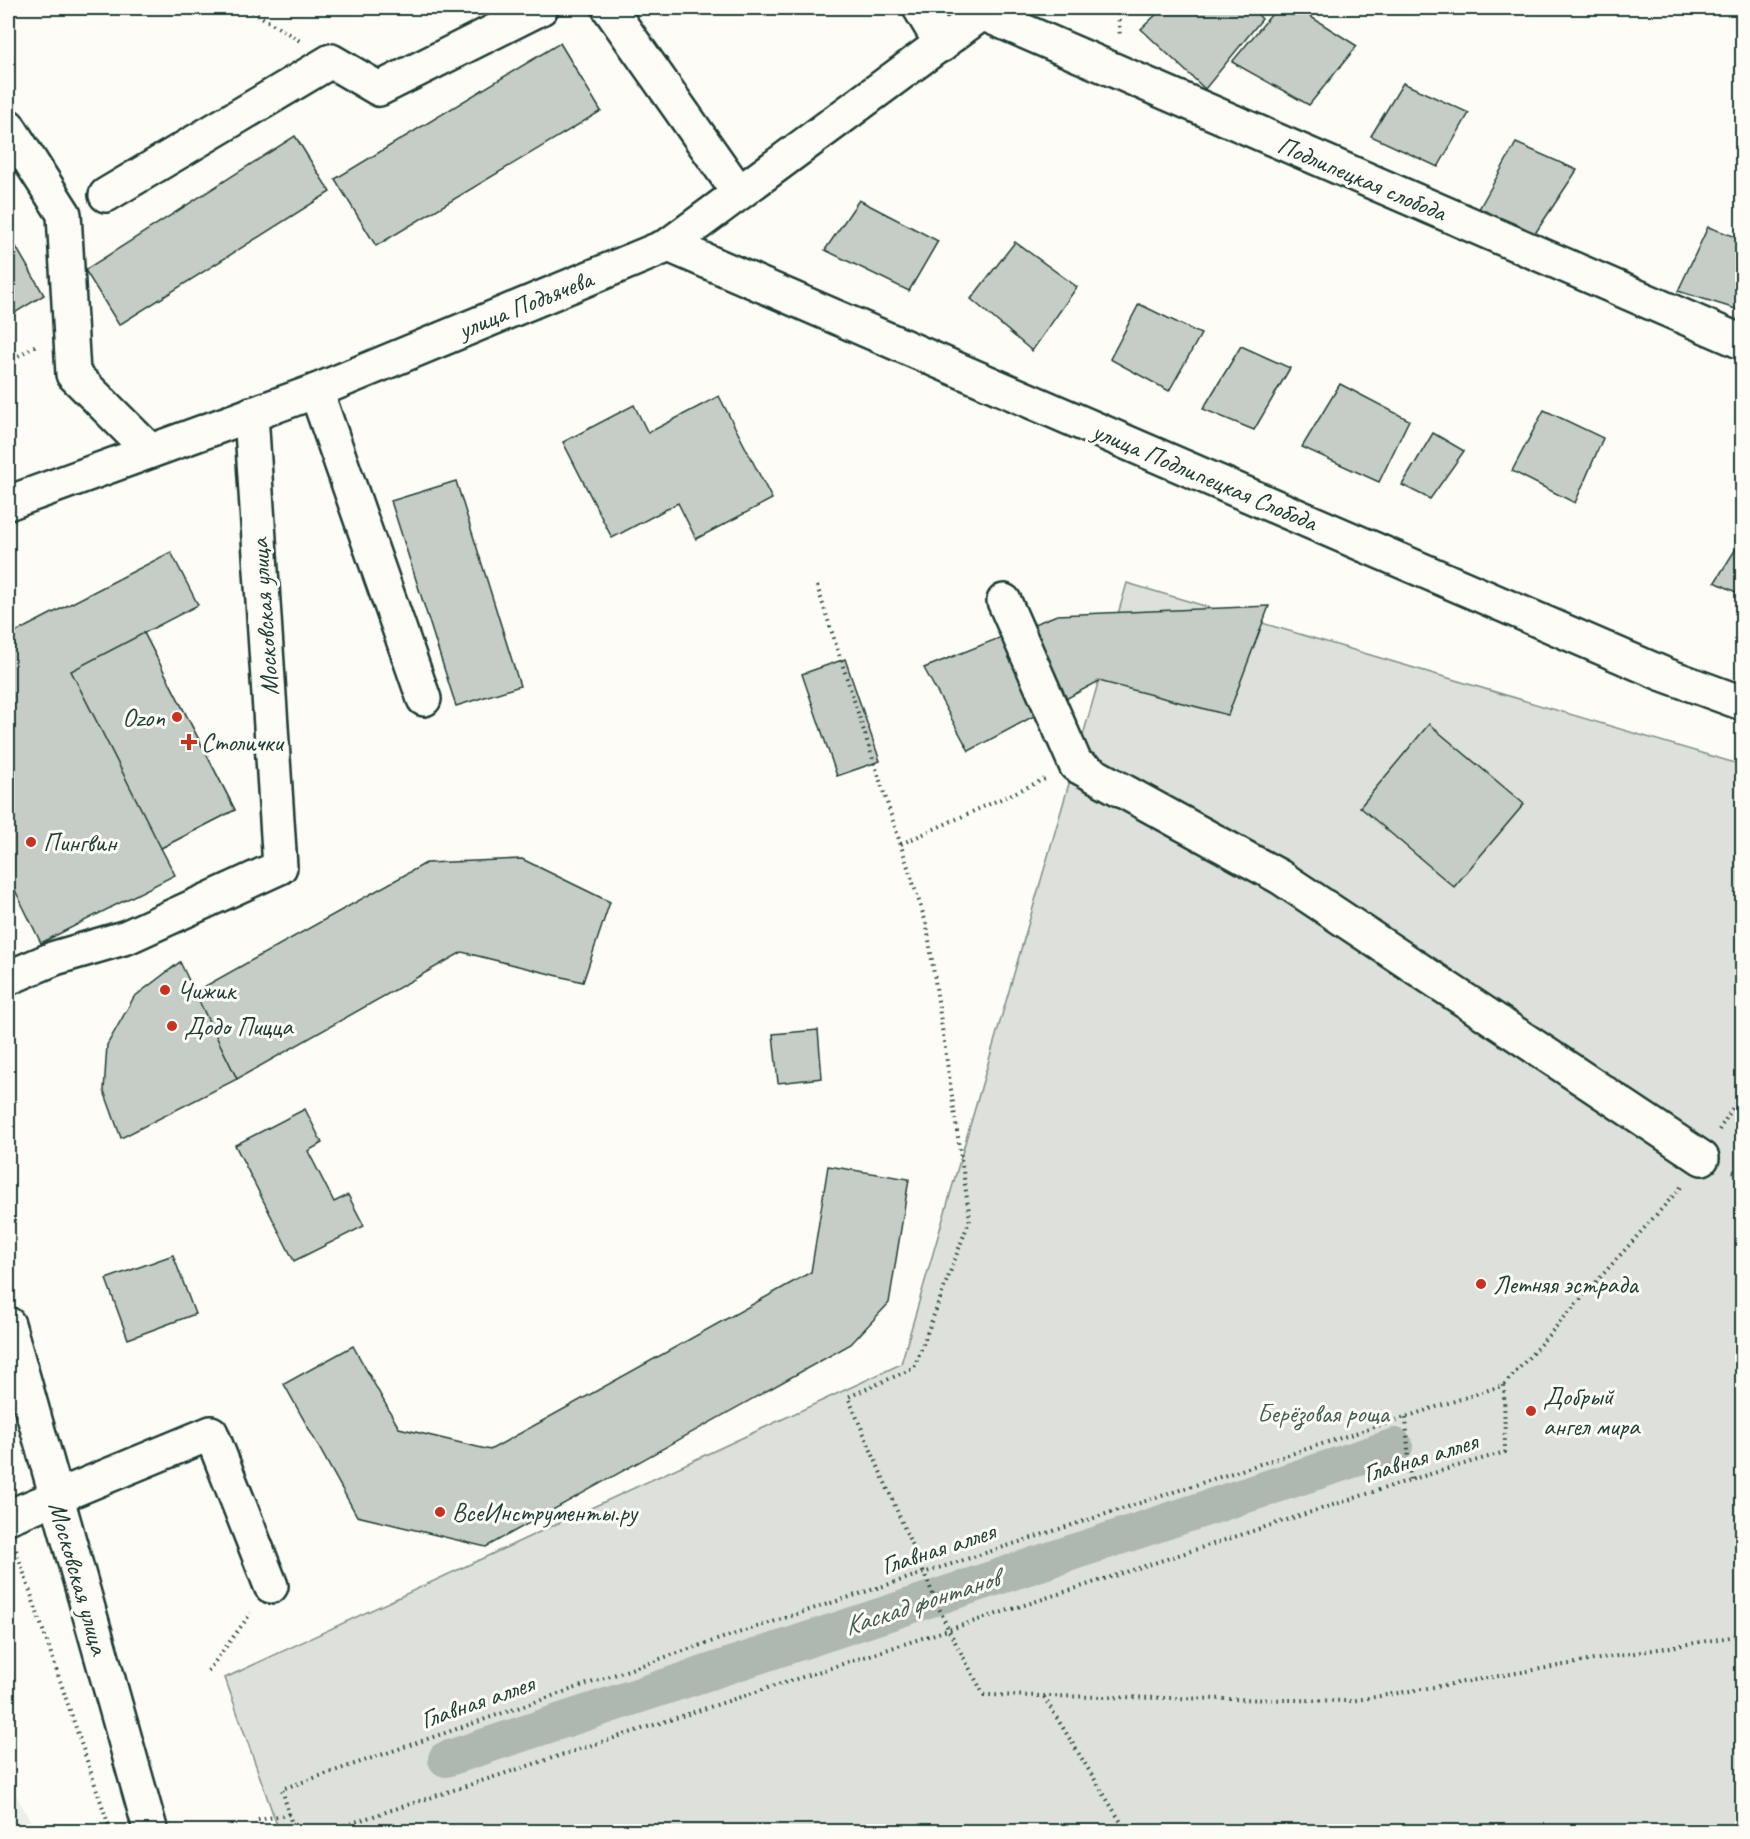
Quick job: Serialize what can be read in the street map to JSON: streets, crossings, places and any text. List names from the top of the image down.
{
  "streets": {
    "street": [
      "Подлипецкая слобода",
      "улица Подъячева",
      "улица Подлипецкая Слобода",
      "Московская улица"
    ],
    "path": ["Главная аллея"]
  },
  "crossings": [
    ["Подлипецкая слобода", "улица Подъячева"],
    ["улица Подъячева", "улица Подлипецкая Слобода"],
    ["улица Подъячева", "Московская улица"]
  ],
  "water": ["Каскад фонтанов"],
  "parks": ["Берёзовая роща"],
  "places": {
    "other": [
      "Ozon",
      "Пингвин",
      "Чижик",
      "Додо Пицца",
      "Летняя эстрада",
      "Добрый ангел мира",
      "ВсеИнструменты.ру"
    ],
    "health": ["Столички"]
  }
}
